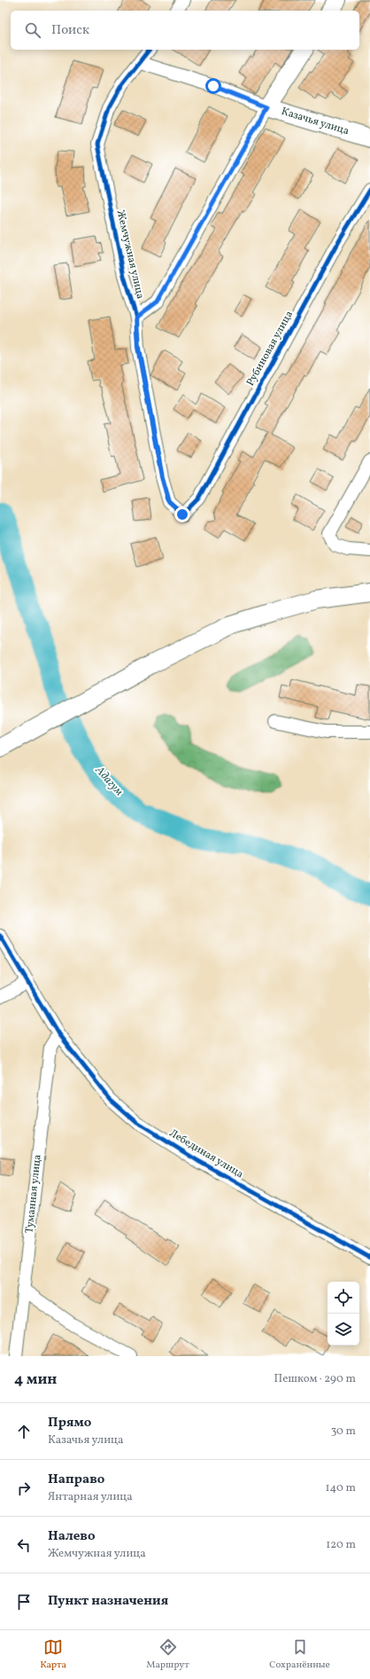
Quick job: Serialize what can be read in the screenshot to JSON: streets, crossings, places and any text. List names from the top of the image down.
{
  "streets": {
    "main road": ["Казачья улица"],
    "street": [
      "Жемчужная улица",
      "Рубиновая улица",
      "Лебединая улица",
      "Туманная улица"
    ]
  },
  "crossings": [
    ["Казачья улица", "Жемчужная улица"],
    ["Жемчужная улица", "Рубиновая улица"],
    ["Лебединая улица", "Туманная улица"]
  ],
  "water": ["Адагум"],
  "page": {
    "search": "Поиск",
    "heading": ["4 мин", "Пешком · 290 m"],
    "list": [
      ["Прямо", "Казачья улица", "30 m"],
      ["Направо", "Янтарная улица", "140 m"],
      ["Налево", "Жемчужная улица", "120 m"],
      "Пункт назначения"
    ],
    "nav": ["Карта", "Маршрут", "Сохранённые"]
  }
}
